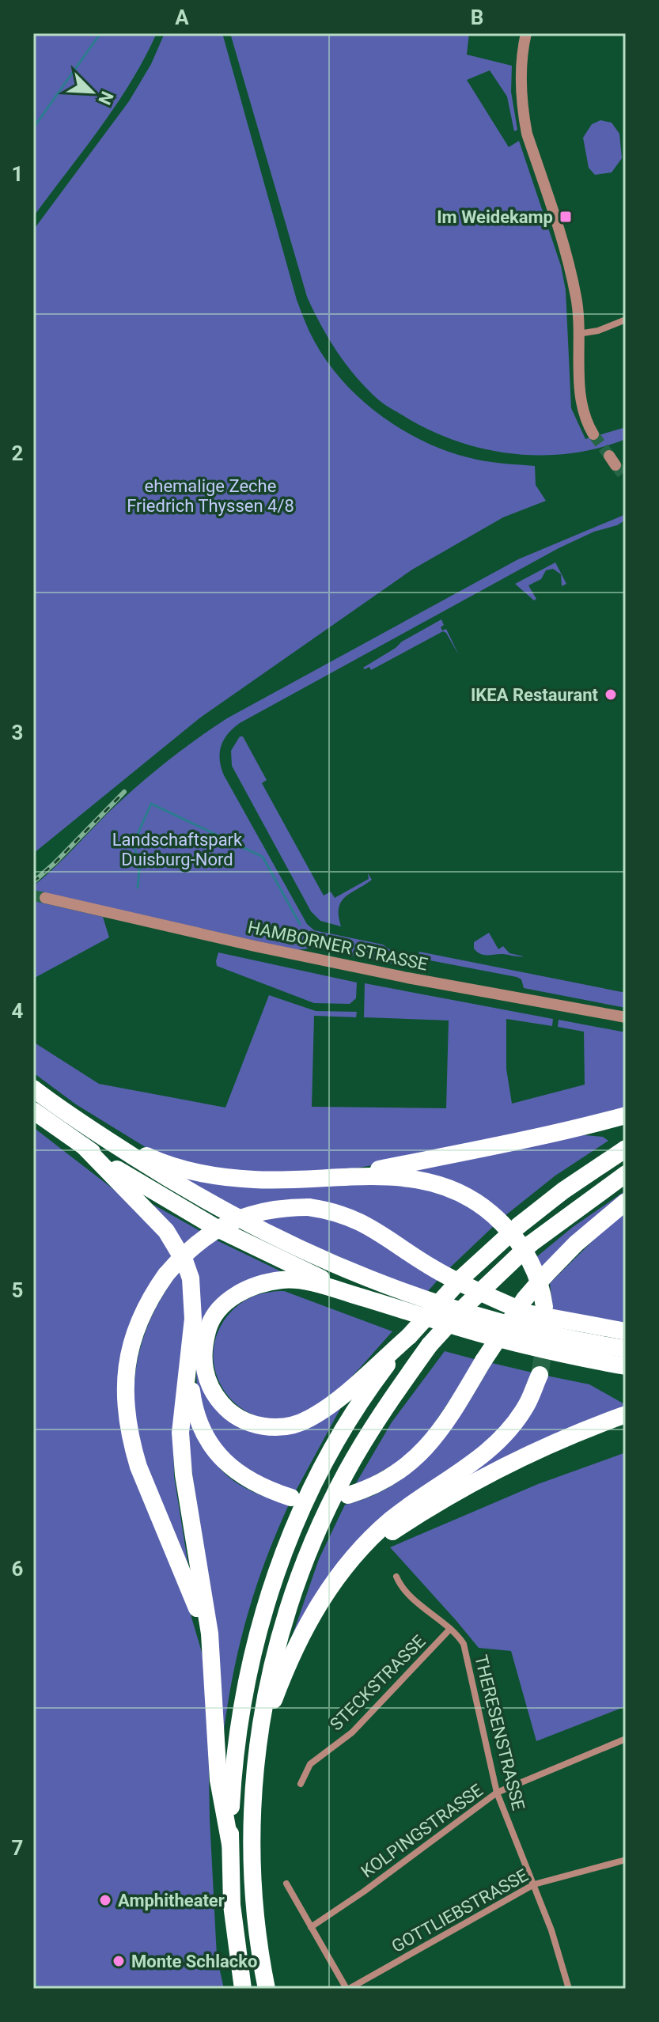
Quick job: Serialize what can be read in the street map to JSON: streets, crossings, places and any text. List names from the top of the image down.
{
  "streets": {
    "street": [
      "HAMBORNER STRASSE",
      "STECKSTRASSE",
      "THERESENSTRASSE",
      "KOLPINGSTRASSE",
      "GOTTLIEBSTRASSE"
    ]
  },
  "crossings": [
    ["STECKSTRASSE", "THERESENSTRASSE"],
    ["THERESENSTRASSE", "KOLPINGSTRASSE"],
    ["THERESENSTRASSE", "GOTTLIEBSTRASSE"]
  ],
  "parks": ["ehemalige Zeche Friedrich Thyssen 4/8", "Landschaftspark Duisburg-Nord"],
  "places": {
    "transit": ["Im Weidekamp"],
    "other": ["IKEA Restaurant", "Amphitheater", "Monte Schlacko"]
  },
  "north": "bottom right",
  "grid": {
    "columns": ["A", "B"],
    "rows": [
      "1",
      "2",
      "3",
      "4",
      "5",
      "6",
      "7"
    ]
  }
}
